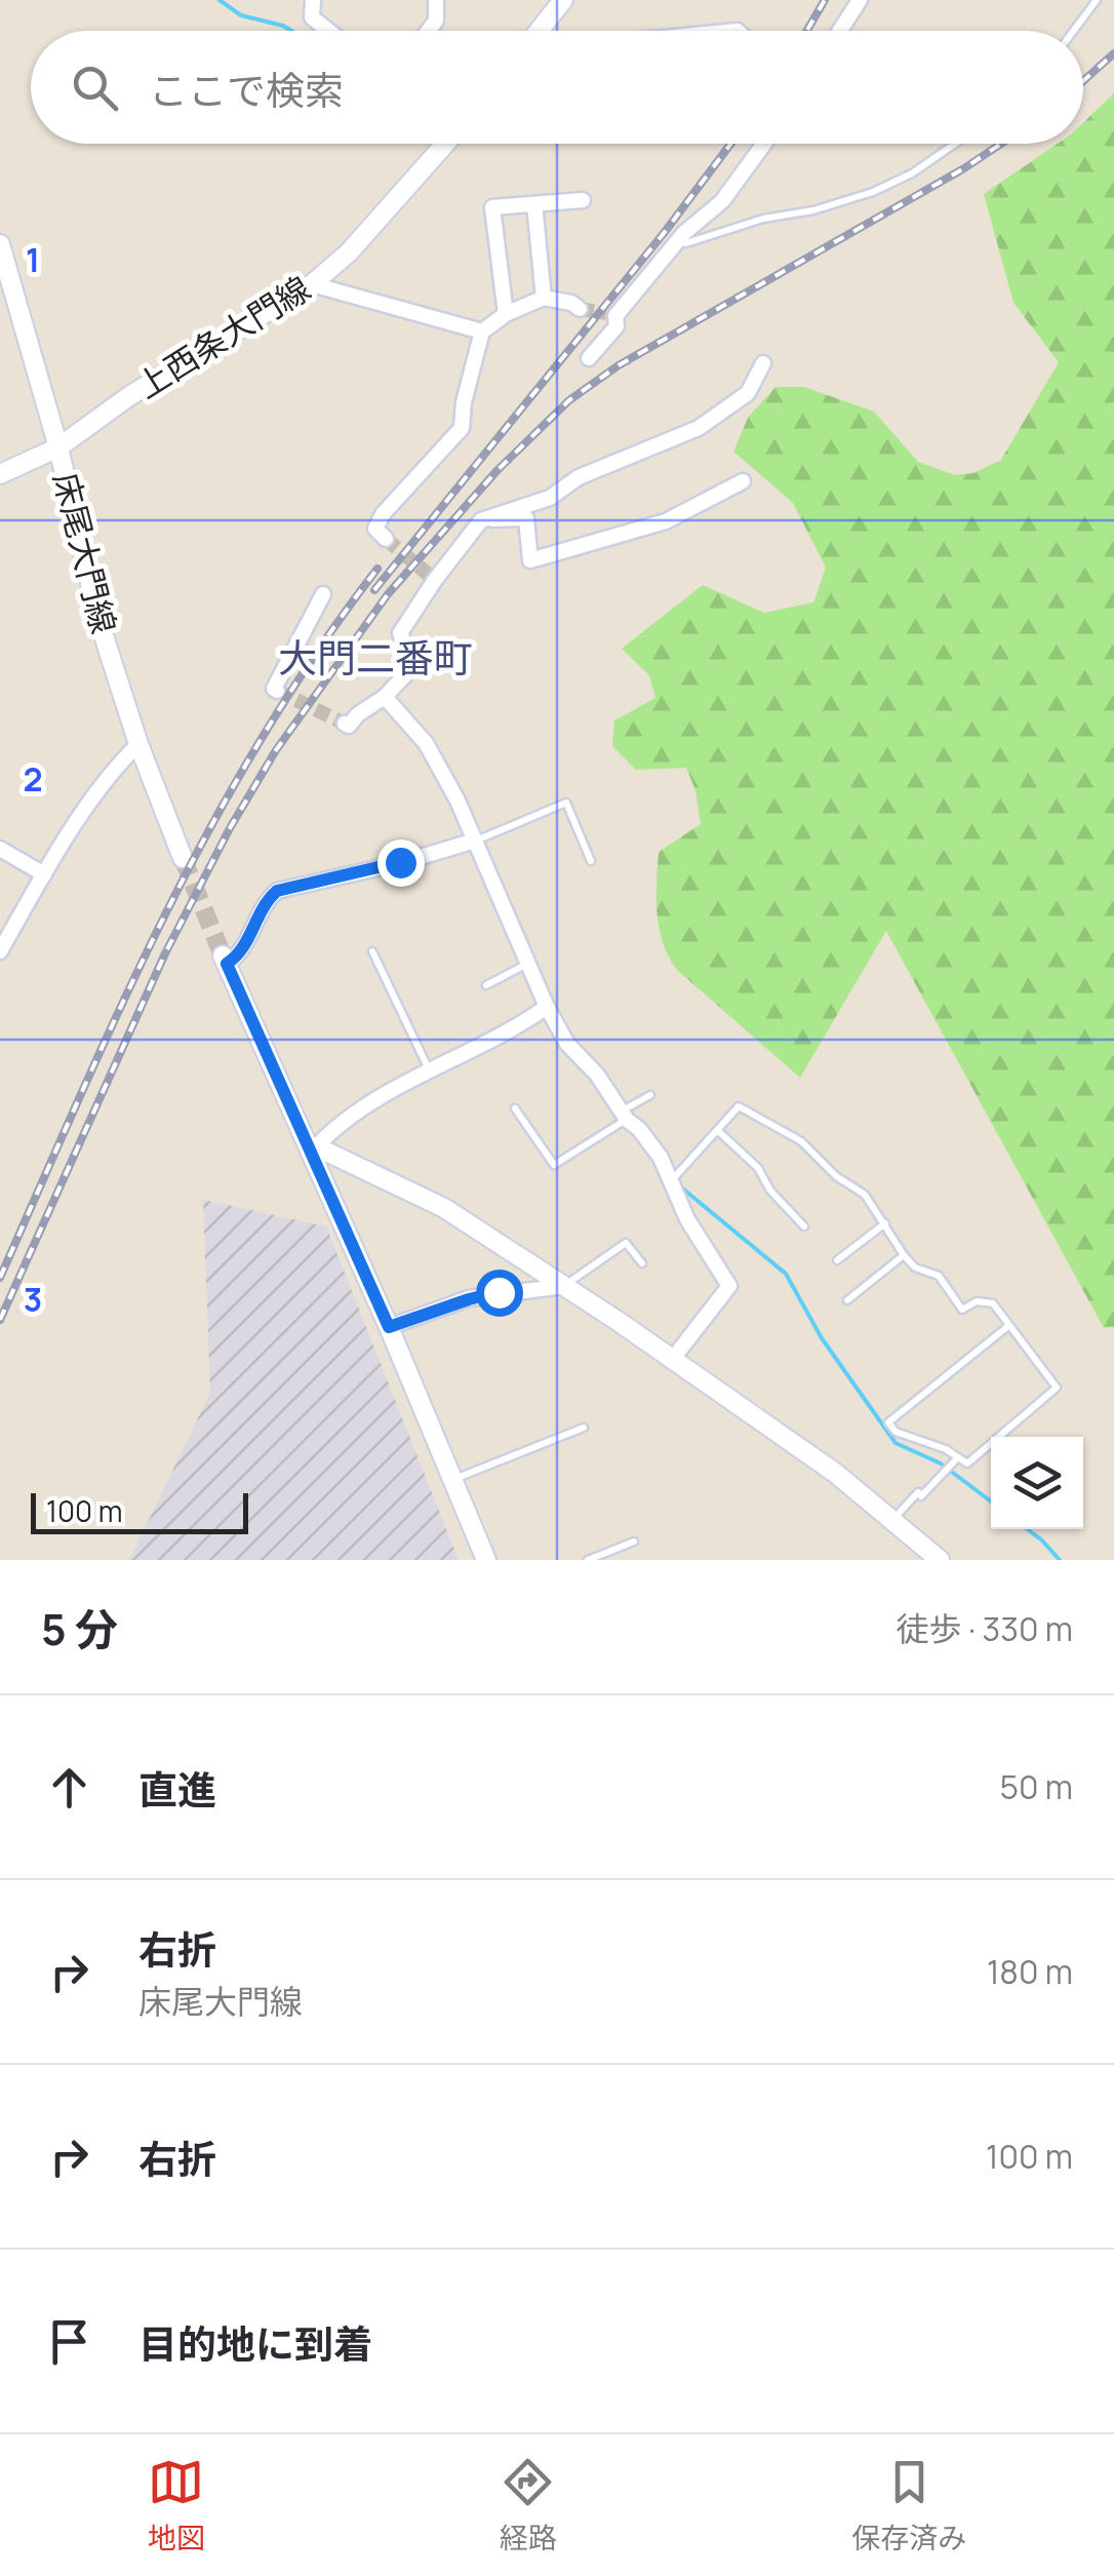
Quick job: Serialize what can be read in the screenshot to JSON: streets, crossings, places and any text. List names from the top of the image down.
{
  "streets": {
    "main road": ["上西条大門線", "床尾大門線"]
  },
  "crossings": [
    ["上西条大門線", "床尾大門線"]
  ],
  "districts": ["大門二番町"],
  "scale_bar": "100 m",
  "page": {
    "search": "ここで検索",
    "scale": "100 m",
    "heading": ["5 分", "徒歩 · 330 m"],
    "list": [
      ["直進", "50 m"],
      ["右折", "床尾大門線", "180 m"],
      ["右折", "100 m"],
      "目的地に到着"
    ],
    "nav": ["地図", "経路", "保存済み"]
  },
  "grid": {
    "rows": ["1", "2", "3"]
  }
}
